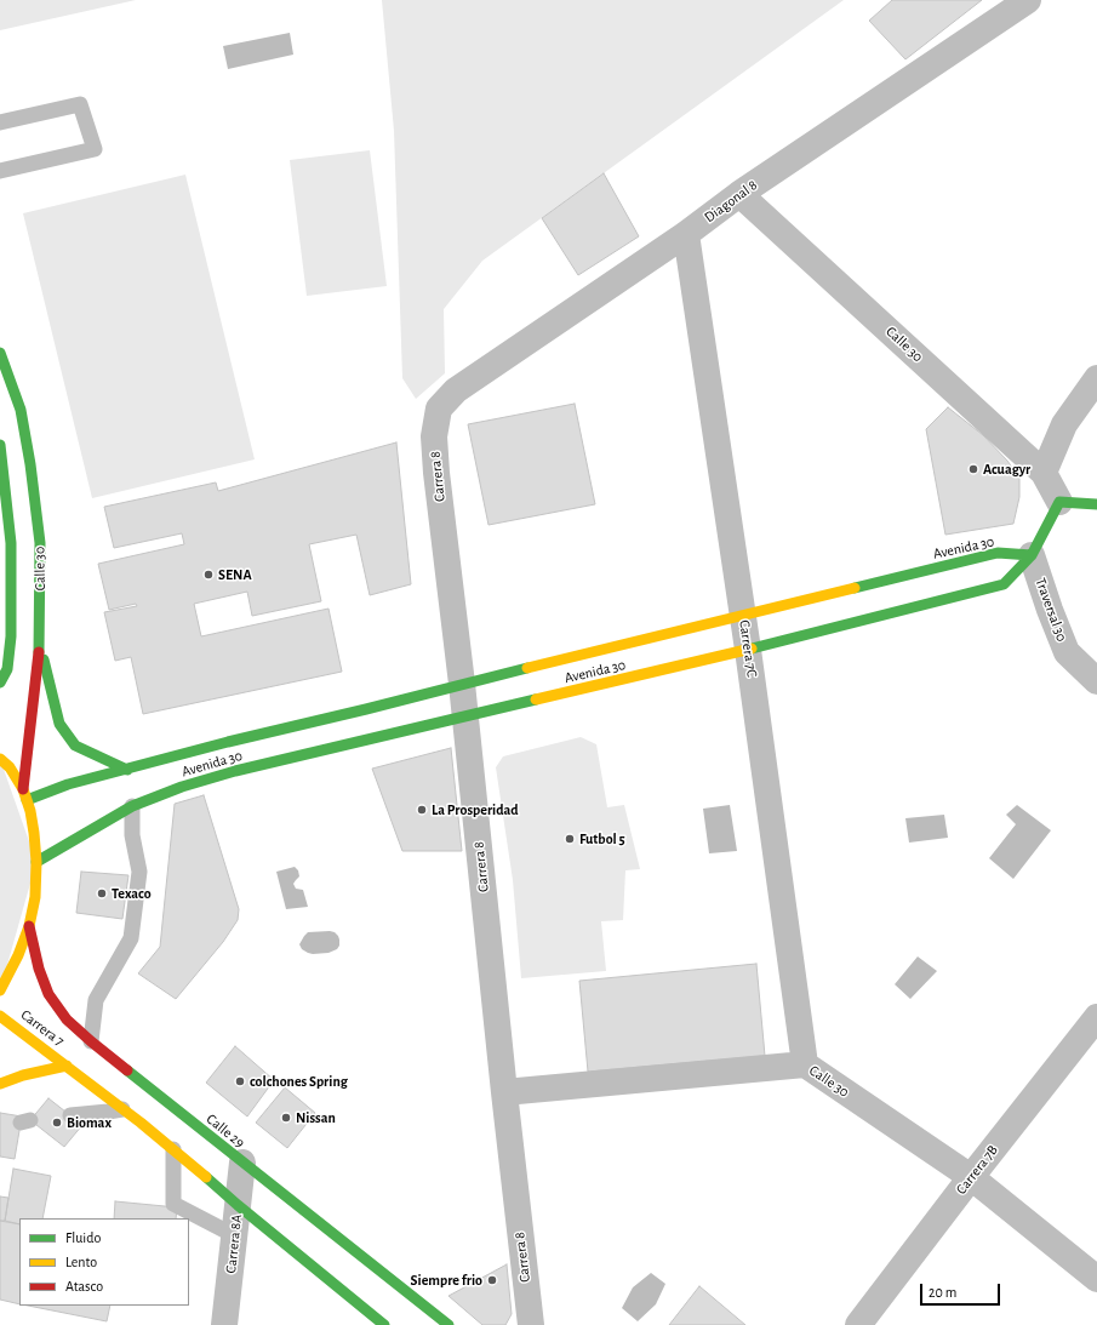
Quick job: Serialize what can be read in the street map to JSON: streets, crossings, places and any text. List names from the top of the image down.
{
  "streets": {
    "main road": [
      "Calle 30",
      "Avenida 30",
      "Carrera 7",
      "Calle 29"
    ],
    "street": [
      "Diagonal 8",
      "Carrera 8",
      "Traversal 30",
      "Carrera 7C",
      "Carrera 7B",
      "Carrera 8A"
    ]
  },
  "crossings": [
    ["Diagonal 8", "Calle 30"],
    ["Diagonal 8", "Carrera 8"],
    ["Diagonal 8", "Carrera 7C"],
    ["Calle 30", "Carrera 8"],
    ["Calle 30", "Avenida 30"],
    ["Calle 30", "Carrera 7C"],
    ["Calle 30", "Carrera 7B"],
    ["Carrera 8", "Avenida 30"],
    ["Avenida 30", "Traversal 30"],
    ["Avenida 30", "Carrera 7C"],
    ["Calle 29", "Carrera 8A"]
  ],
  "places": [
    "Acuagyr",
    "SENA",
    "La Prosperidad",
    "Futbol 5",
    "Texaco",
    "colchones Spring",
    "Nissan",
    "Biomax",
    "Siempre frio"
  ],
  "legend": ["Fluido", "Lento", "Atasco"],
  "scale_bar": "20 m"
}
